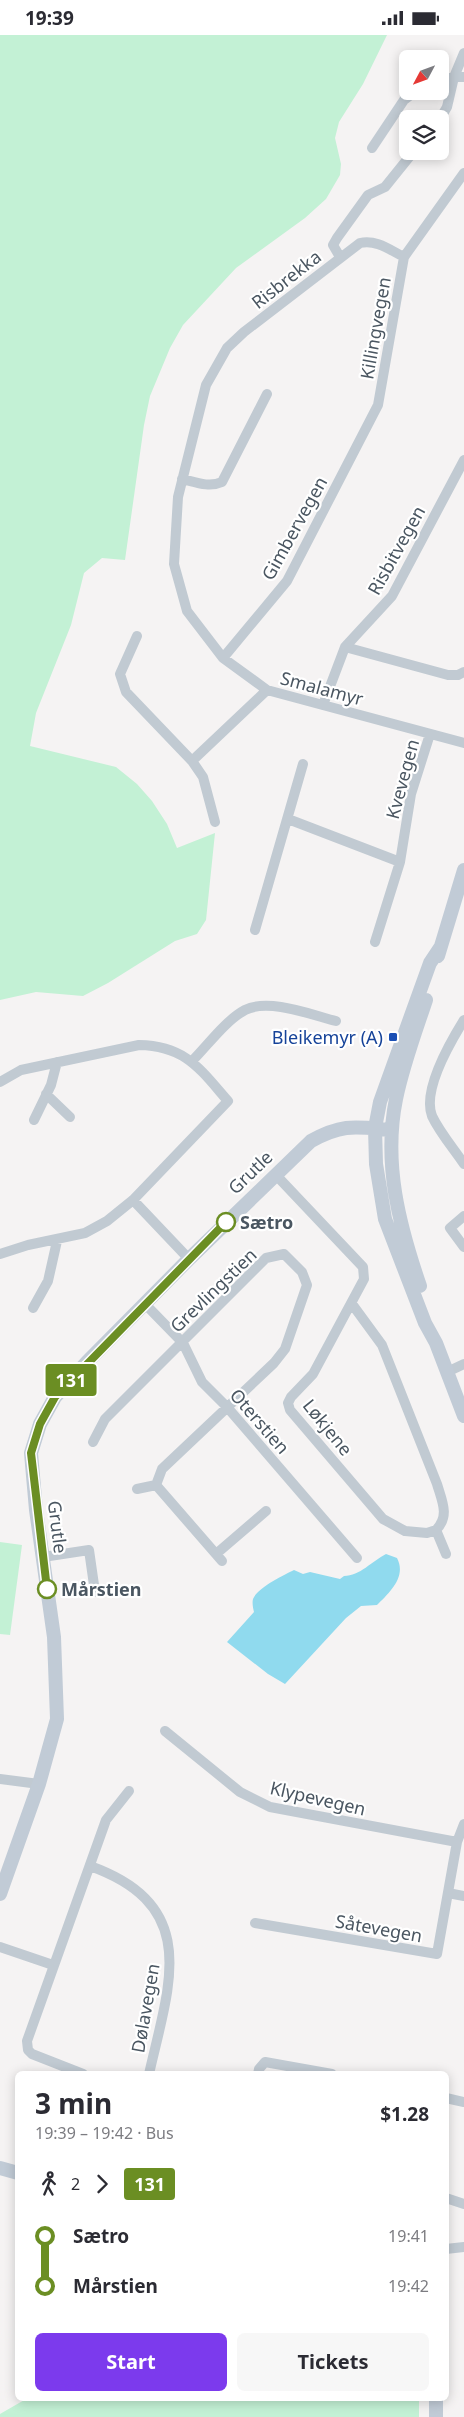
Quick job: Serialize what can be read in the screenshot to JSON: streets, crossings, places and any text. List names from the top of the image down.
{
  "streets": {
    "street": [
      "Risbrekka",
      "Killingvegen",
      "Gimbervegen",
      "Risbitvegen",
      "Smalamyr",
      "Kvevegen",
      "Grutle",
      "Grevlingstien",
      "Oterstien",
      "Løkjene",
      "Klypevegen",
      "Såtevegen",
      "Dølavegen"
    ]
  },
  "crossings": [
    ["Risbrekka", "Killingvegen"],
    ["Risbrekka", "Smalamyr"],
    ["Killingvegen", "Gimbervegen"],
    ["Gimbervegen", "Smalamyr"],
    ["Risbitvegen", "Smalamyr"],
    ["Smalamyr", "Kvevegen"],
    ["Grutle", "Oterstien"],
    ["Grutle", "Løkjene"],
    ["Grevlingstien", "Oterstien"],
    ["Klypevegen", "Såtevegen"]
  ],
  "places": {
    "transit": ["Bleikemyr (A)"],
    "other": ["Sætro", "Mårstien"]
  },
  "lines": ["bus line 131"],
  "north": "bottom left",
  "page": {
    "status": "19:39",
    "on_map": "131",
    "heading": ["3 min", "19:39 – 19:42 · Bus", "$1.28"],
    "legs": ["2", "131"],
    "list": [
      {
        "name": "Sætro",
        "value": "19:41"
      },
      {
        "name": "Mårstien",
        "value": "19:42"
      }
    ],
    "buttons": ["Start", "Tickets"]
  }
}
